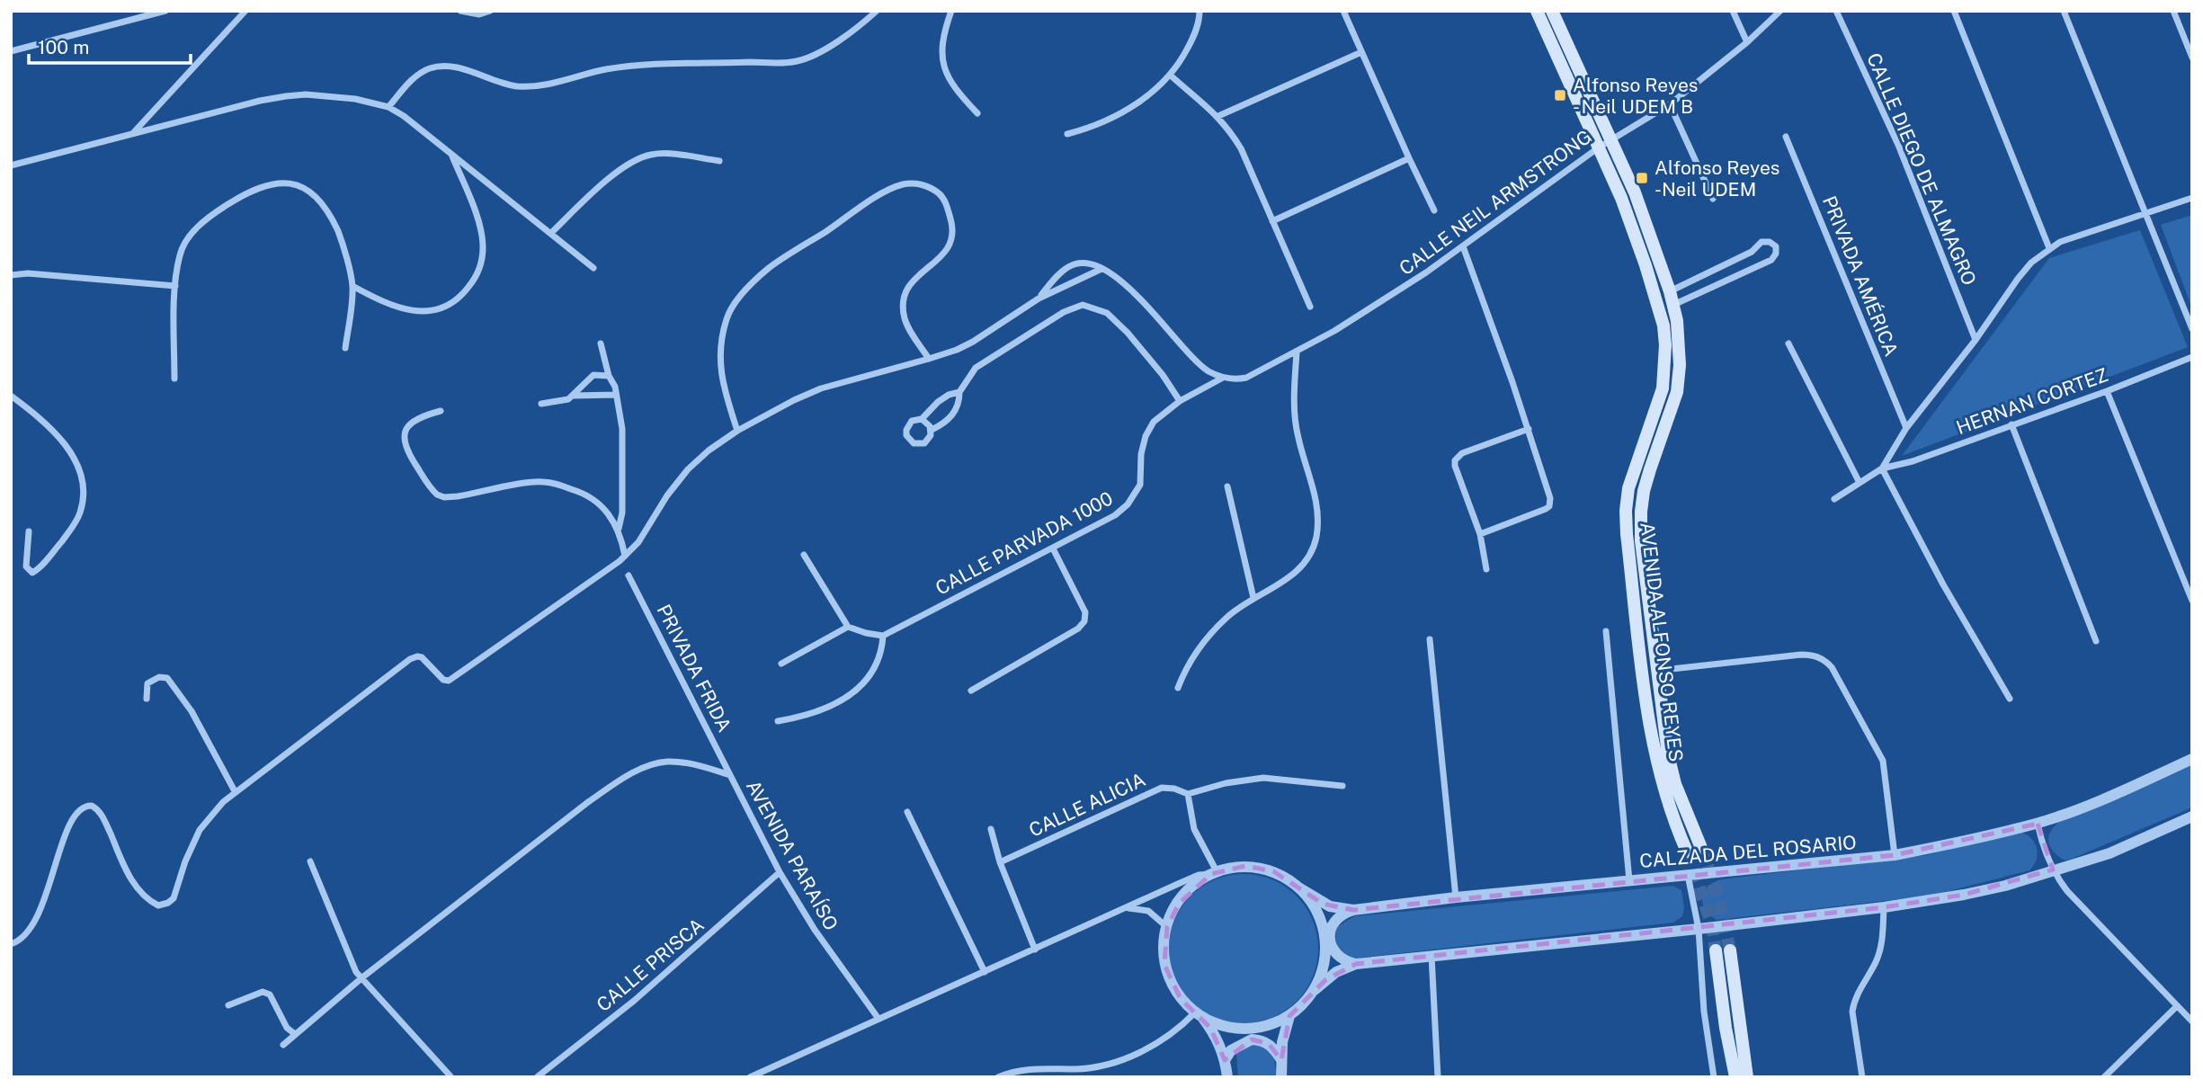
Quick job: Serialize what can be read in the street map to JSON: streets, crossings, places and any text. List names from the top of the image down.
{
  "streets": {
    "main road": ["AVENIDA ALFONSO REYES"],
    "street": [
      "CALLE DIEGO DE ALMAGRO",
      "CALLE NEIL ARMSTRONG",
      "PRIVADA AMÉRICA",
      "HERNAN CORTEZ",
      "CALLE PARVADA 1000",
      "PRIVADA FRIDA",
      "CALLE ALICIA",
      "CALZADA DEL ROSARIO",
      "AVENIDA PARAÍSO",
      "CALLE PRISCA"
    ]
  },
  "crossings": [
    ["CALLE NEIL ARMSTRONG", "CALLE PARVADA 1000"],
    ["CALLE NEIL ARMSTRONG", "AVENIDA ALFONSO REYES"],
    ["PRIVADA FRIDA", "AVENIDA PARAÍSO"],
    ["AVENIDA PARAÍSO", "CALLE PRISCA"]
  ],
  "places": {
    "transit": ["Alfonso Reyes - Neil UDEM B", "Alfonso Reyes -Neil UDEM"]
  },
  "scale_bar": "100 m"
}
